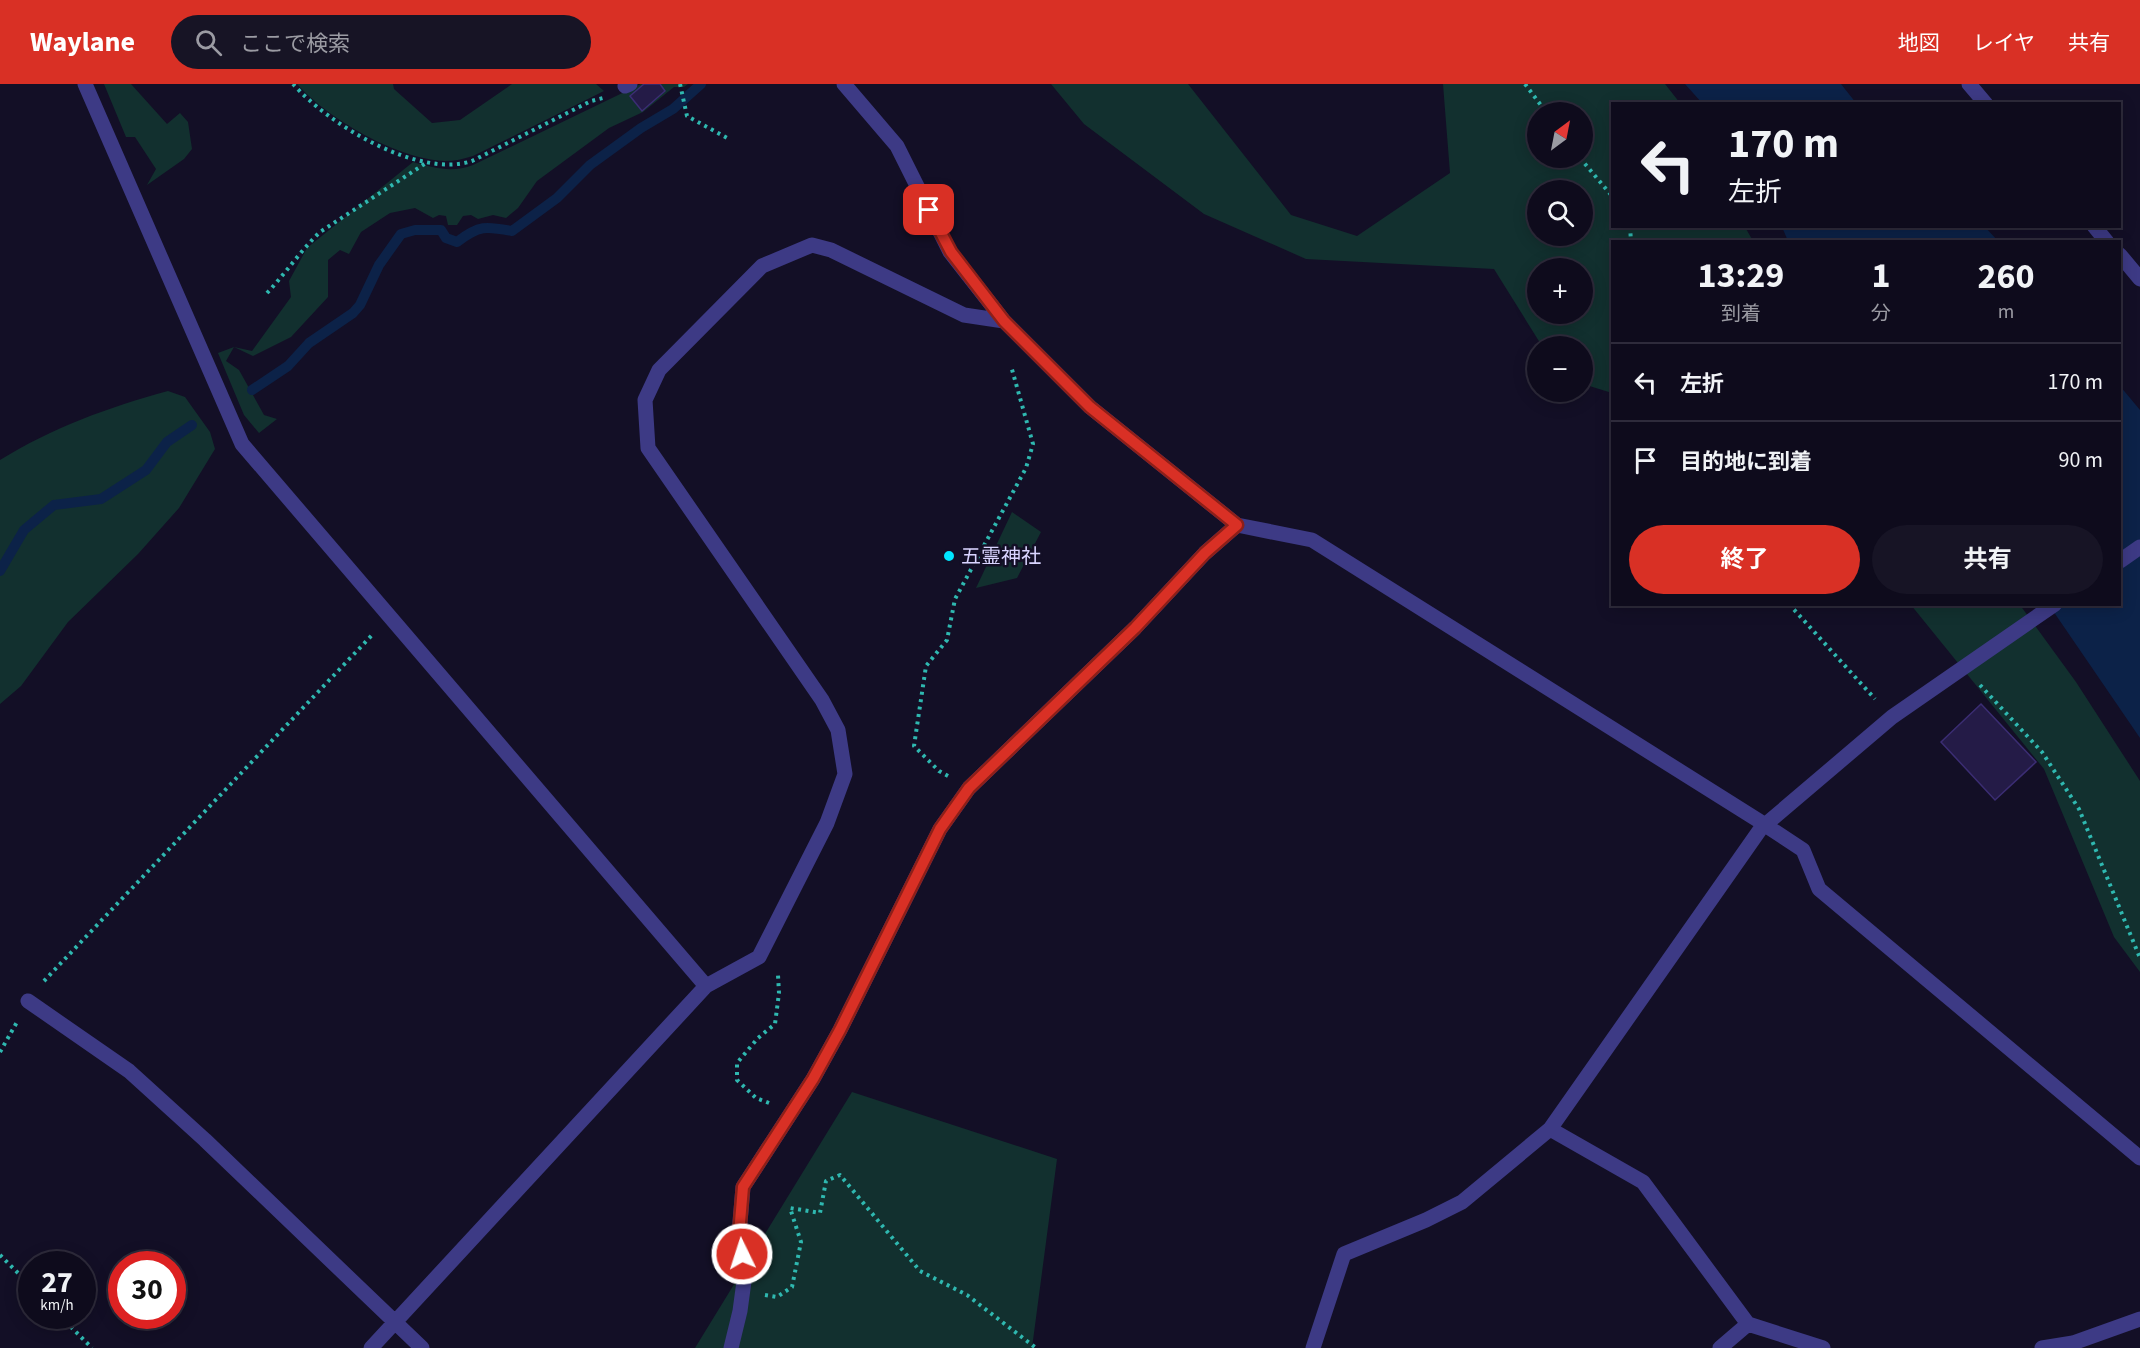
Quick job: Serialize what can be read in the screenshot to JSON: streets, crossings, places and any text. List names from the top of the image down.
{
  "places": ["五霊神社"],
  "north": "top right",
  "page": {
    "header": "Waylane",
    "search": "ここで検索",
    "nav": ["地図", "レイヤ", "共有"],
    "map_buttons": ["+", "−"],
    "turn": ["170 m", "左折"],
    "eta": [
      "13:29",
      "到着",
      "1",
      "分",
      "260",
      "m"
    ],
    "list": [
      {
        "name": "左折",
        "value": "170 m"
      },
      {
        "name": "目的地に到着",
        "value": "90 m"
      }
    ],
    "buttons": ["終了", "共有"],
    "speed": "27 km/h",
    "limit": "30"
  }
}
